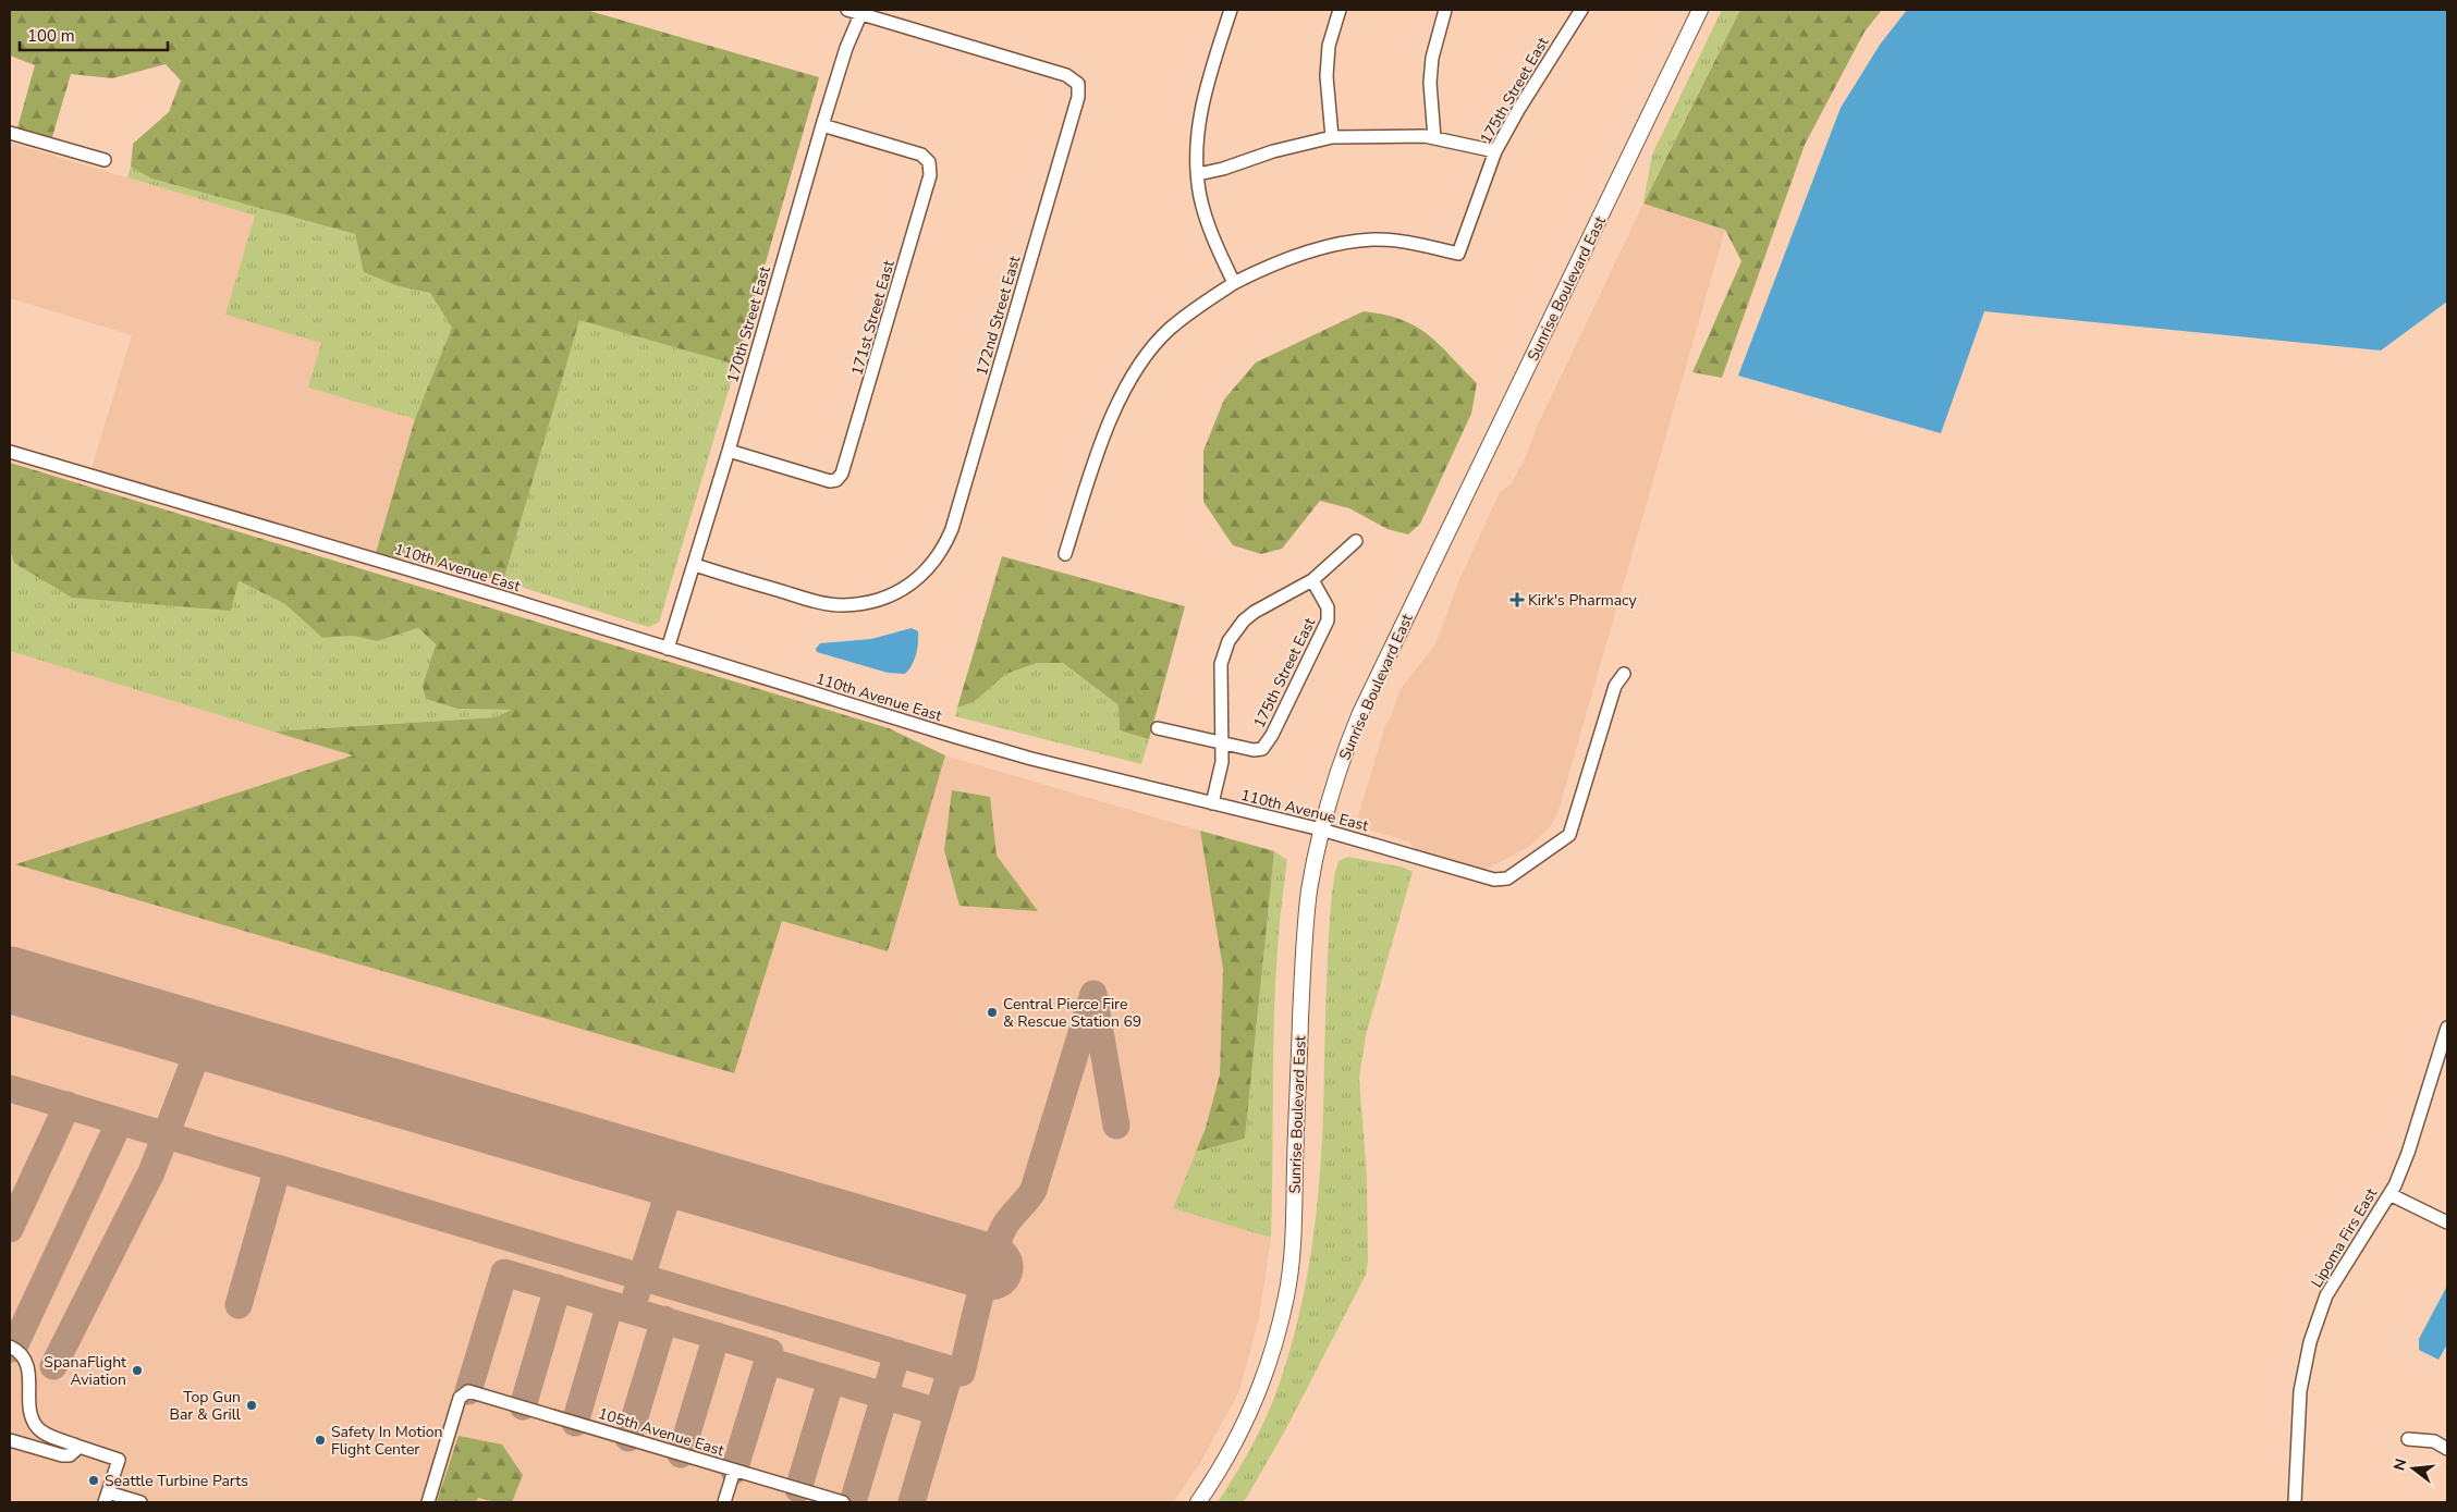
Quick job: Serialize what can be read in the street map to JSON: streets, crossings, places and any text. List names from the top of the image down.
{
  "streets": {
    "main road": ["Sunrise Boulevard East"],
    "street": [
      "175th Street East",
      "172nd Street East",
      "171st Street East",
      "170th Street East",
      "110th Avenue East",
      "Lipoma Firs East",
      "105th Avenue East"
    ]
  },
  "crossings": [
    ["Sunrise Boulevard East", "110th Avenue East"],
    ["172nd Street East", "170th Street East"],
    ["171st Street East", "170th Street East"],
    ["170th Street East", "110th Avenue East"]
  ],
  "places": {
    "health": ["Kirk's Pharmacy"],
    "other": [
      "Central Pierce Fire & Rescue Station 69",
      "SpanaFlight Aviation",
      "Top Gun Bar & Grill",
      "Safety In Motion Flight Center",
      "Seattle Turbine Parts"
    ]
  },
  "scale_bar": "100 m",
  "north": "left"
}
